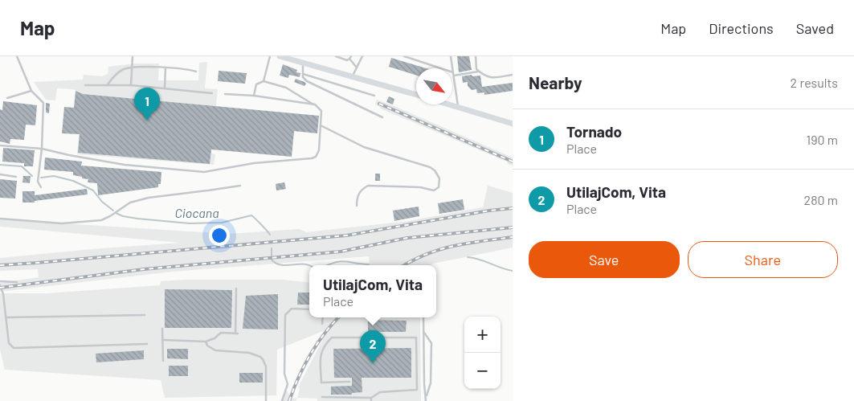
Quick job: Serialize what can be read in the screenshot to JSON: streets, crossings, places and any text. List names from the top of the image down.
{
  "water": ["Ciocana"],
  "north": "bottom right",
  "page": {
    "header": "Map",
    "nav": ["Map", "Directions", "Saved"],
    "heading": ["Nearby", "2 results"],
    "pins": ["1", "2"],
    "list": [
      {
        "mark": "1",
        "name": "Tornado",
        "note": "Place",
        "value": "190 m"
      },
      {
        "mark": "2",
        "name": "UtilajCom, Vita",
        "note": "Place",
        "value": "280 m"
      }
    ],
    "buttons": ["Save", "Share"],
    "popup": ["UtilajCom, Vita", "Place"],
    "map_buttons": ["+", "−"]
  }
}
